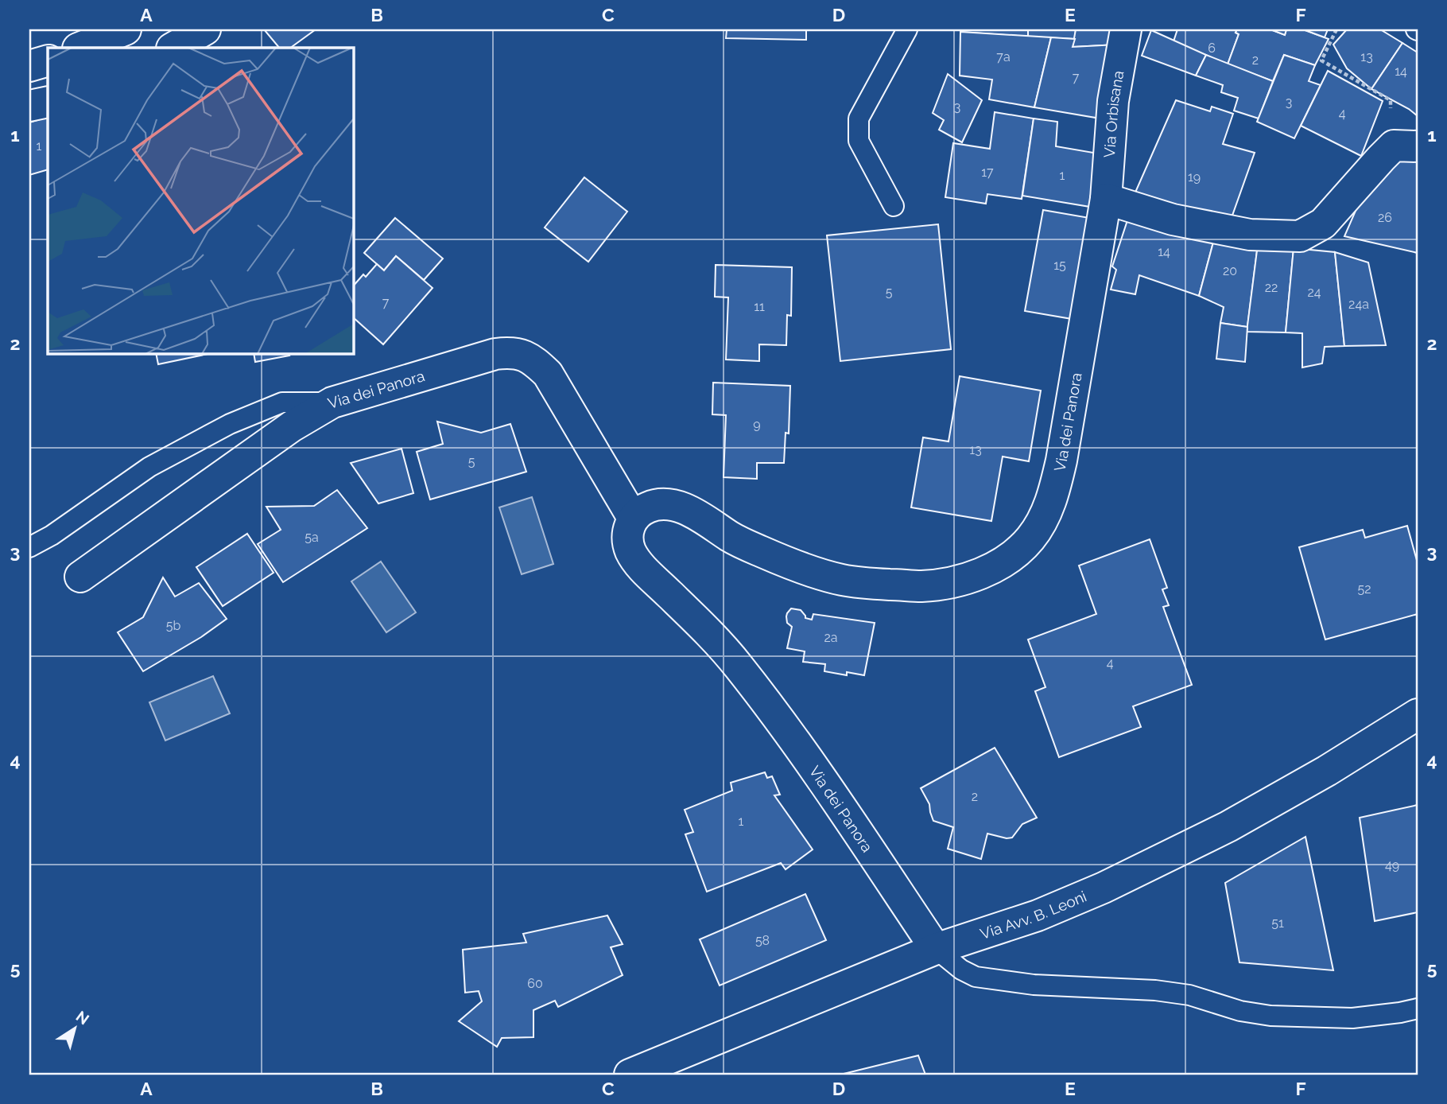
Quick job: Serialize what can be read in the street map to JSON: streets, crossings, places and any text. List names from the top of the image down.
{
  "streets": {
    "street": ["Via Orbisana", "Via dei Panora", "Via Avv. B. Leoni"]
  },
  "crossings": [
    ["Via Orbisana", "Via dei Panora"],
    ["Via dei Panora", "Via Avv. B. Leoni"]
  ],
  "house_numbers": [
    "6",
    "7a",
    "13",
    "2",
    "14",
    "7",
    "3",
    "3",
    "4",
    "1",
    "17",
    "1",
    "19",
    "26",
    "14",
    "15",
    "20",
    "22",
    "5",
    "24",
    "7",
    "24a",
    "11",
    "9",
    "13",
    "5",
    "5a",
    "52",
    "5b",
    "2a",
    "4",
    "2",
    "1",
    "49",
    "51",
    "58",
    "60"
  ],
  "north": "top right",
  "grid": {
    "columns": [
      "A",
      "B",
      "C",
      "D",
      "E",
      "F"
    ],
    "rows": [
      "1",
      "2",
      "3",
      "4",
      "5"
    ]
  }
}
